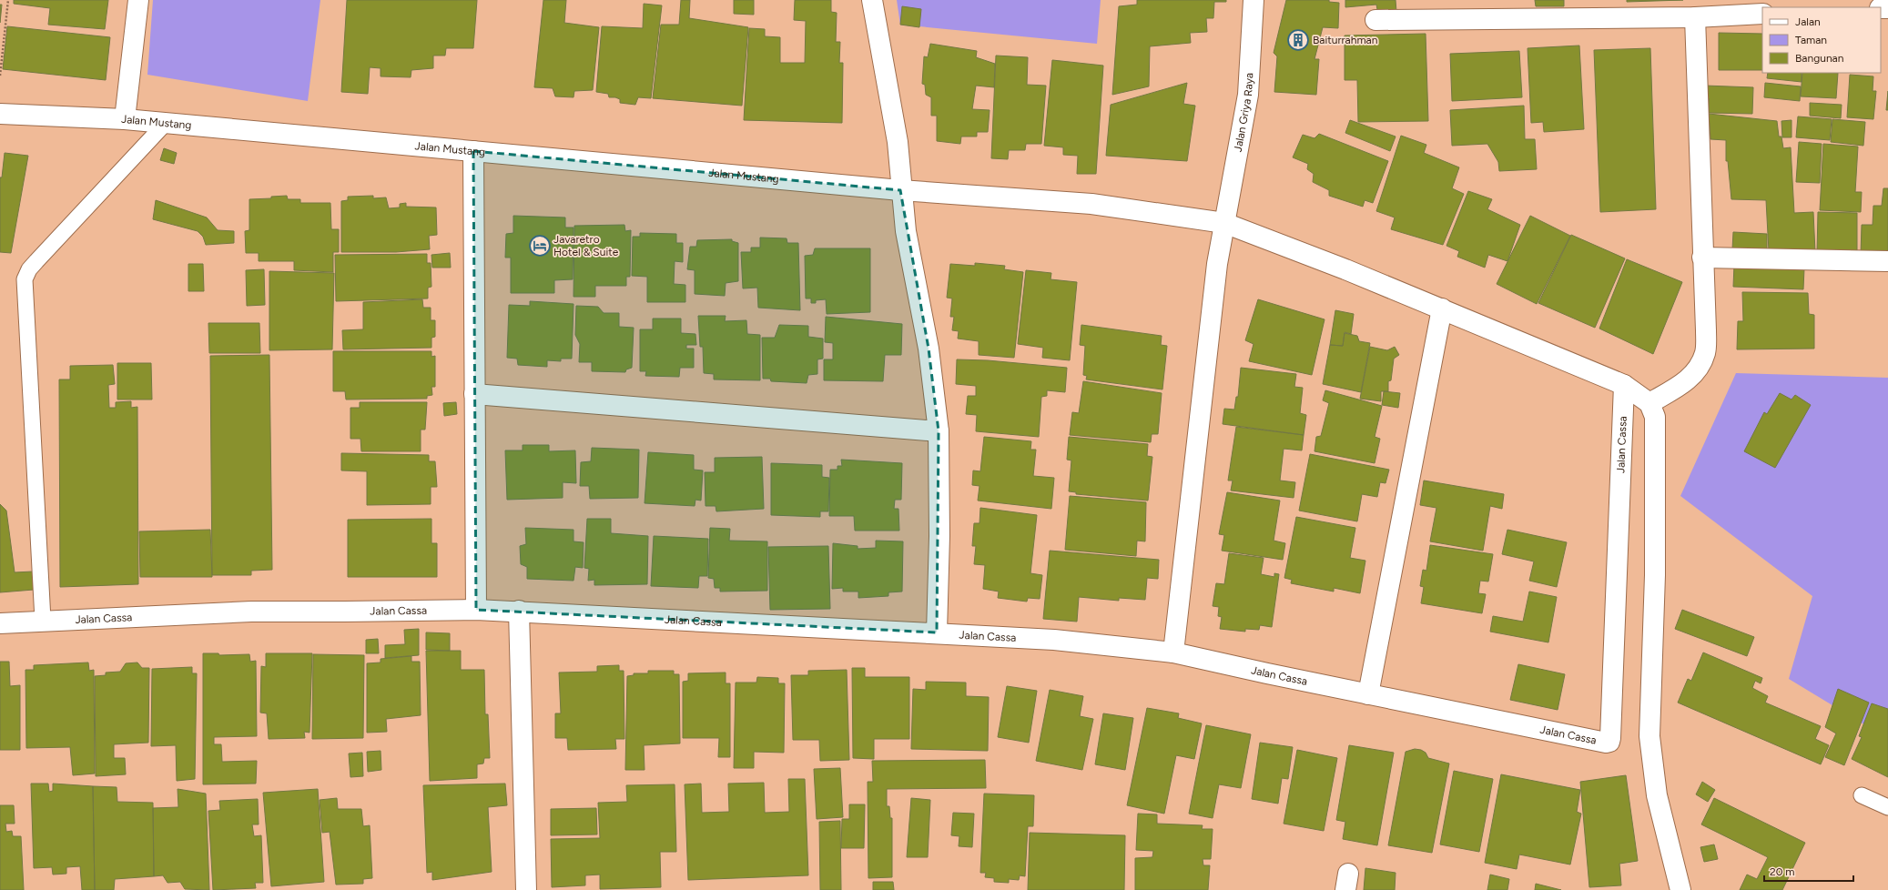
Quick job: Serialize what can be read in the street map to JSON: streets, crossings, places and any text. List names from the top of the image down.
{
  "streets": {
    "street": ["Jalan Griya Raya", "Jalan Mustang", "Jalan Cassa"]
  },
  "crossings": [
    ["Jalan Griya Raya", "Jalan Mustang"],
    ["Jalan Griya Raya", "Jalan Cassa"],
    ["Jalan Mustang", "Jalan Cassa"]
  ],
  "places": {
    "building": ["Baiturrahman"],
    "hotel": ["Javaretro Hotel & Suite"]
  },
  "legend": ["Jalan", "Taman", "Bangunan"],
  "scale_bar": "20 m"
}
